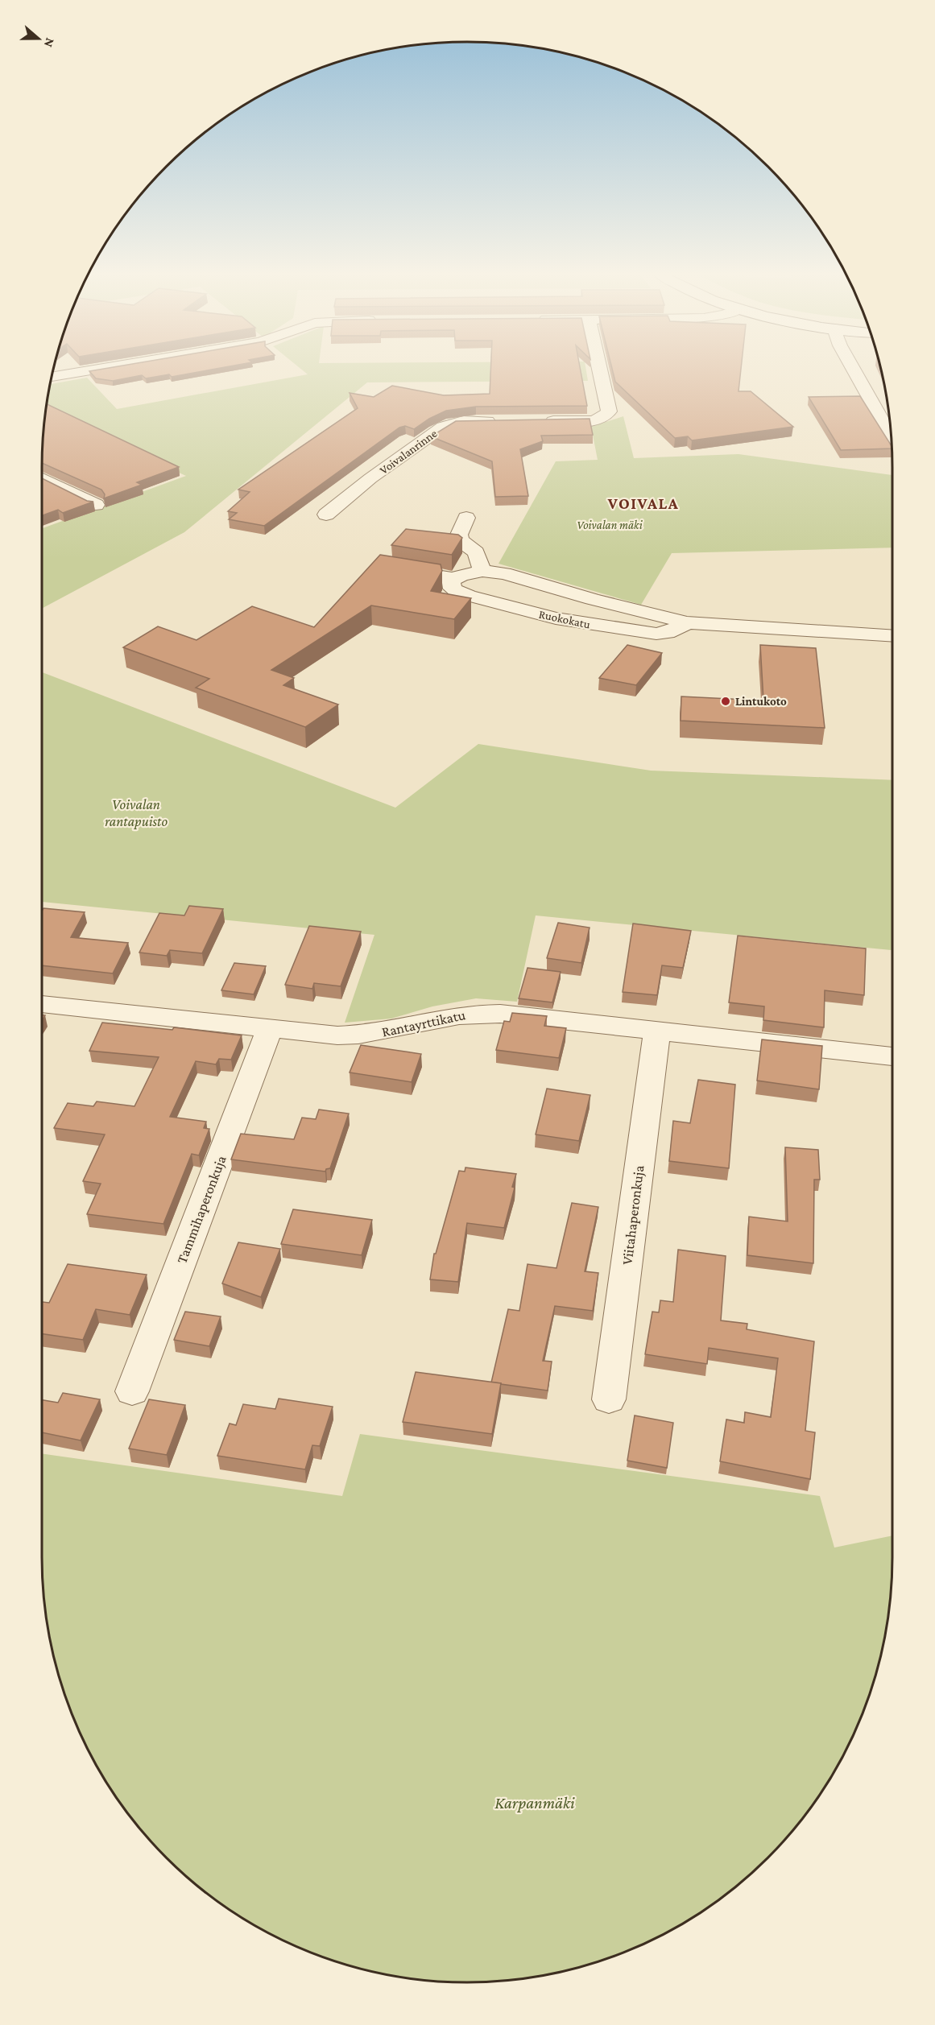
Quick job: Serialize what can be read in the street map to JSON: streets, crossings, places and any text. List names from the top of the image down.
{
  "streets": {
    "street": [
      "Voivalanrinne",
      "Ruokokatu",
      "Rantayrttikatu",
      "Tammihaperonkuja",
      "Viitahaperonkuja"
    ]
  },
  "crossings": [
    ["Rantayrttikatu", "Tammihaperonkuja"],
    ["Rantayrttikatu", "Viitahaperonkuja"]
  ],
  "districts": ["VOIVALA"],
  "parks": ["Voivalan mäki", "Voivalan rantapuisto", "Karpanmäki"],
  "places": ["Lintukoto"],
  "north": "right"
}
